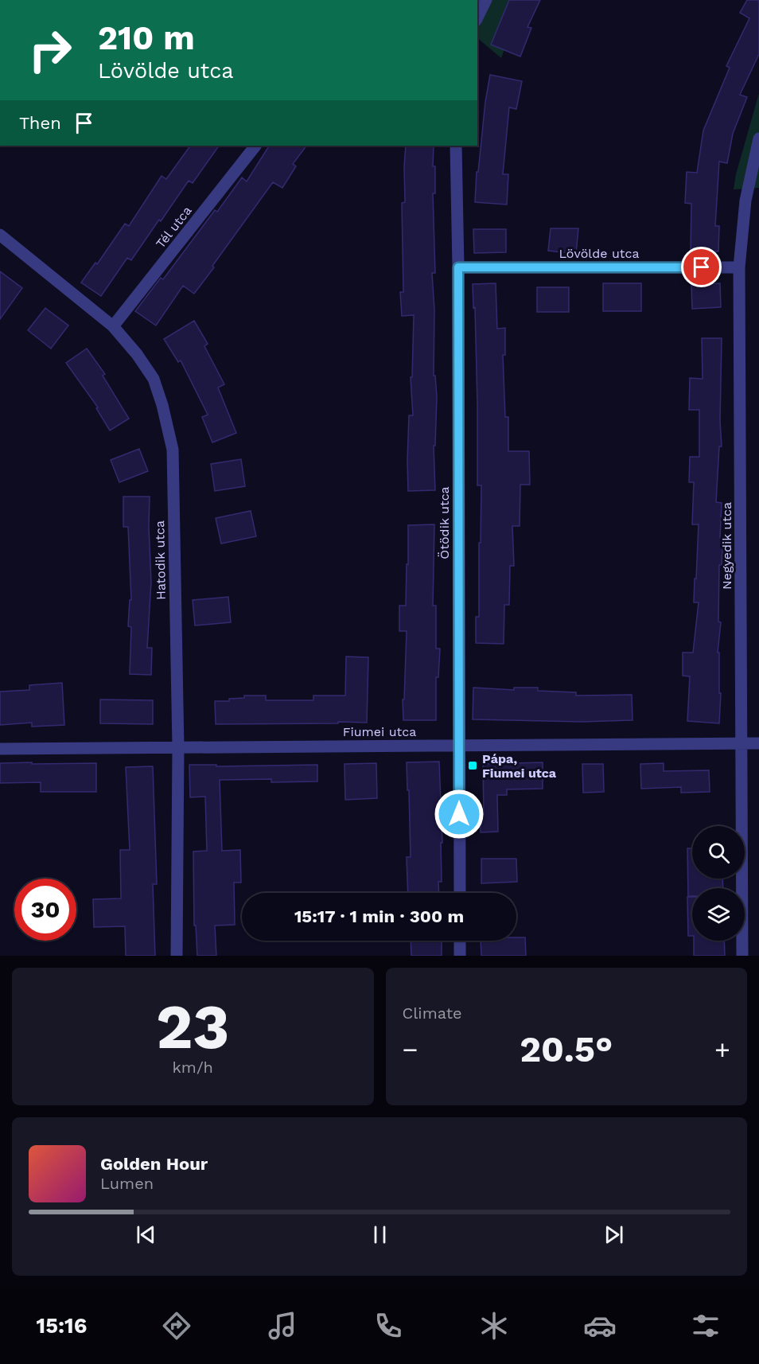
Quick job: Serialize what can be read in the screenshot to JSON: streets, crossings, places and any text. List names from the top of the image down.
{
  "streets": {
    "street": [
      "Tél utca",
      "Lövölde utca",
      "Ötödik utca",
      "Negyedik utca",
      "Hatodik utca",
      "Fiumei utca"
    ]
  },
  "crossings": [
    ["Tél utca", "Hatodik utca"],
    ["Lövölde utca", "Ötödik utca"],
    ["Lövölde utca", "Negyedik utca"],
    ["Ötödik utca", "Fiumei utca"],
    ["Negyedik utca", "Fiumei utca"],
    ["Hatodik utca", "Fiumei utca"]
  ],
  "places": {
    "transit": ["Pápa, Fiumei utca"]
  },
  "page": {
    "turn": ["210 m", "Lövölde utca"],
    "then": "Then",
    "limit": "30",
    "trip": "15:17 · 1 min · 300 m",
    "tile": [
      ["23", "km/h"],
      "Climate"
    ],
    "heat": ["−", "20.5°", "+"],
    "song": ["Golden Hour", "Lumen"],
    "tabs": "15:16"
  }
}
